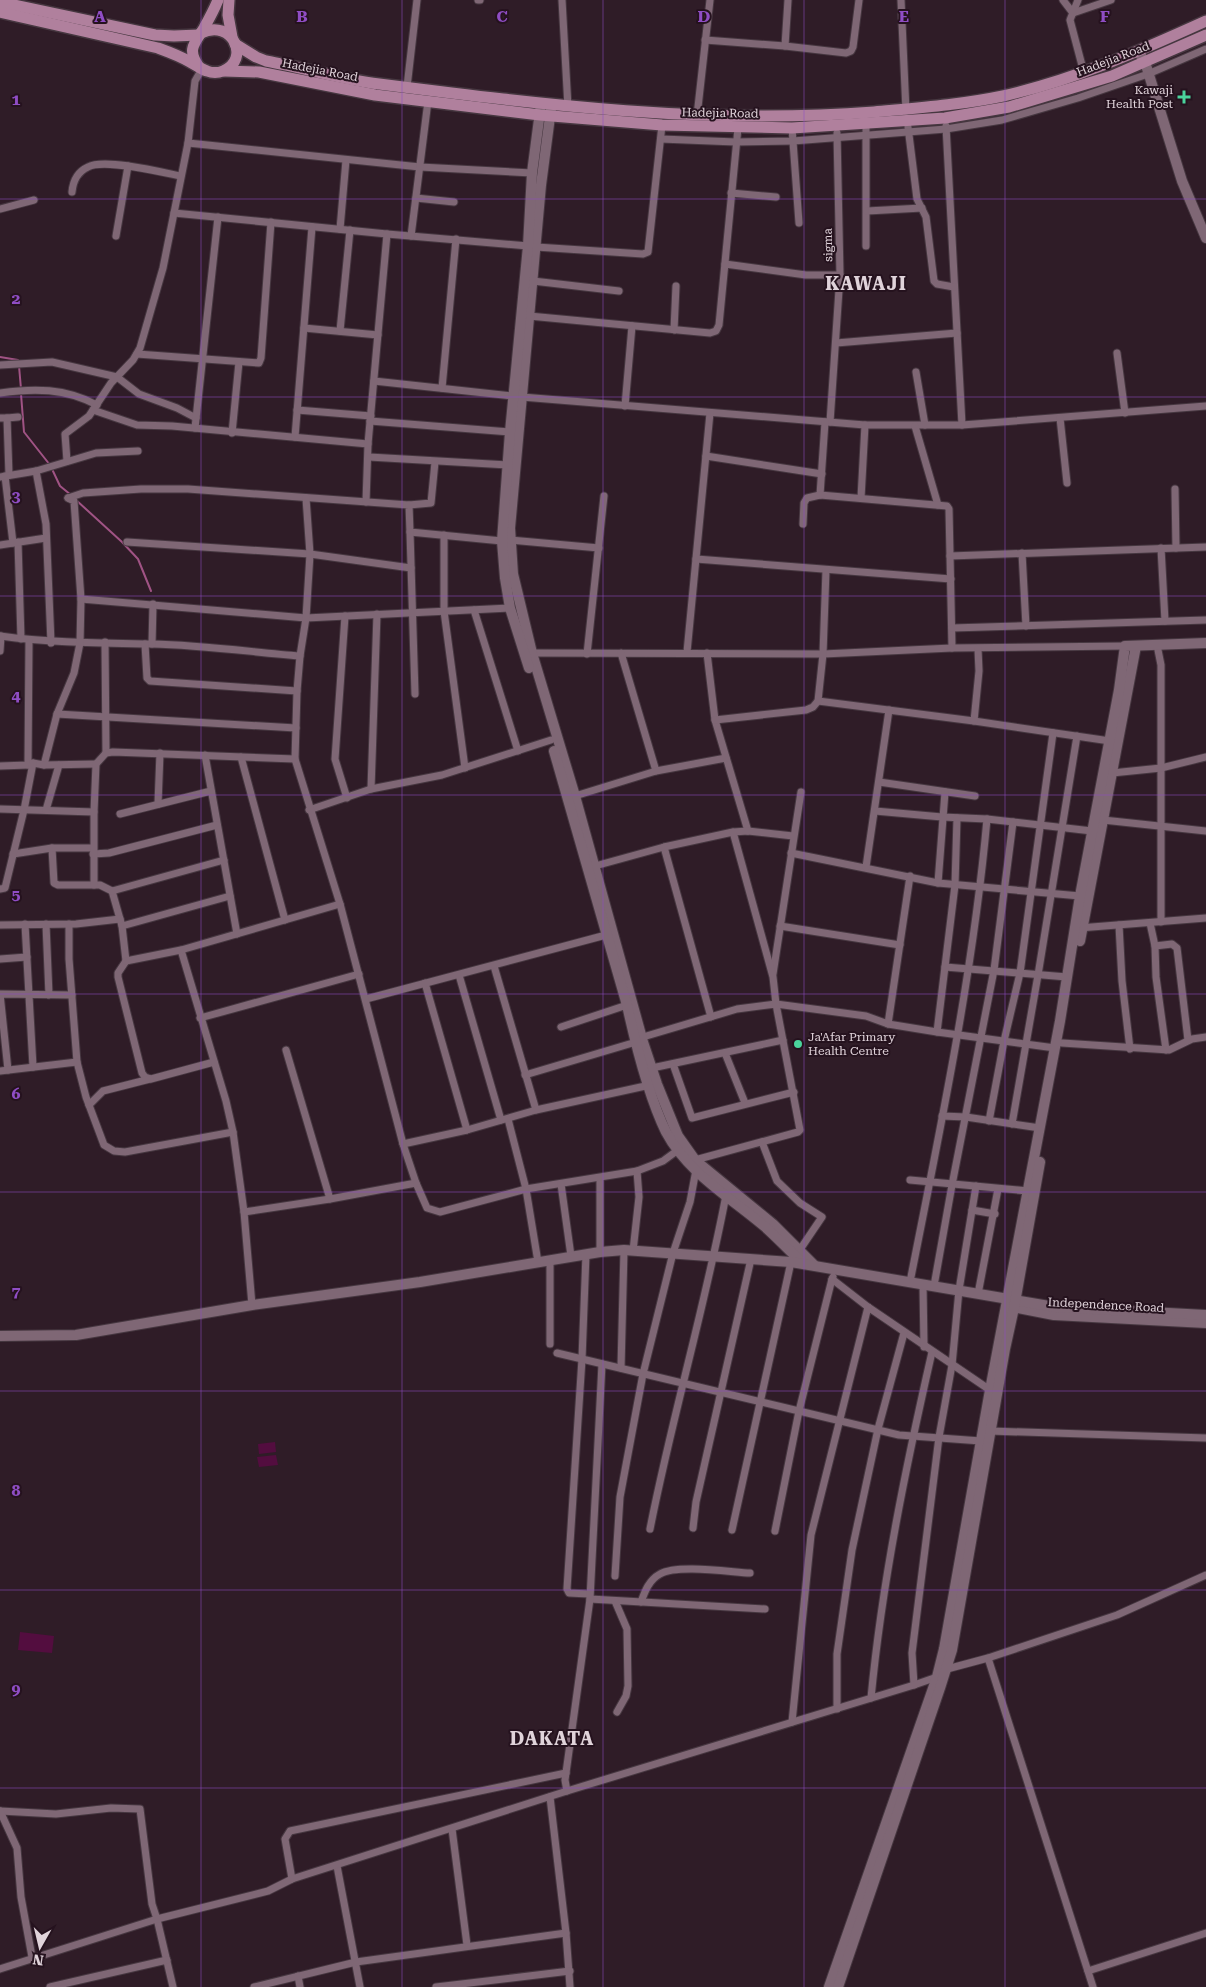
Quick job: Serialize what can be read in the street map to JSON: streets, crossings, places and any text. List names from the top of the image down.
{
  "streets": {
    "main road": ["Hadejia Road"],
    "street": ["sigma", "Independence Road"]
  },
  "crossings": [
    ["Hadejia Road", "sigma"]
  ],
  "districts": ["KAWAJI", "DAKATA"],
  "places": {
    "health": ["Kawaji Health Post"],
    "other": ["Ja'Afar Primary Health Centre"]
  },
  "north": "bottom",
  "grid": {
    "columns": [
      "A",
      "B",
      "C",
      "D",
      "E",
      "F"
    ],
    "rows": [
      "1",
      "2",
      "3",
      "4",
      "5",
      "6",
      "7",
      "8",
      "9"
    ]
  }
}
